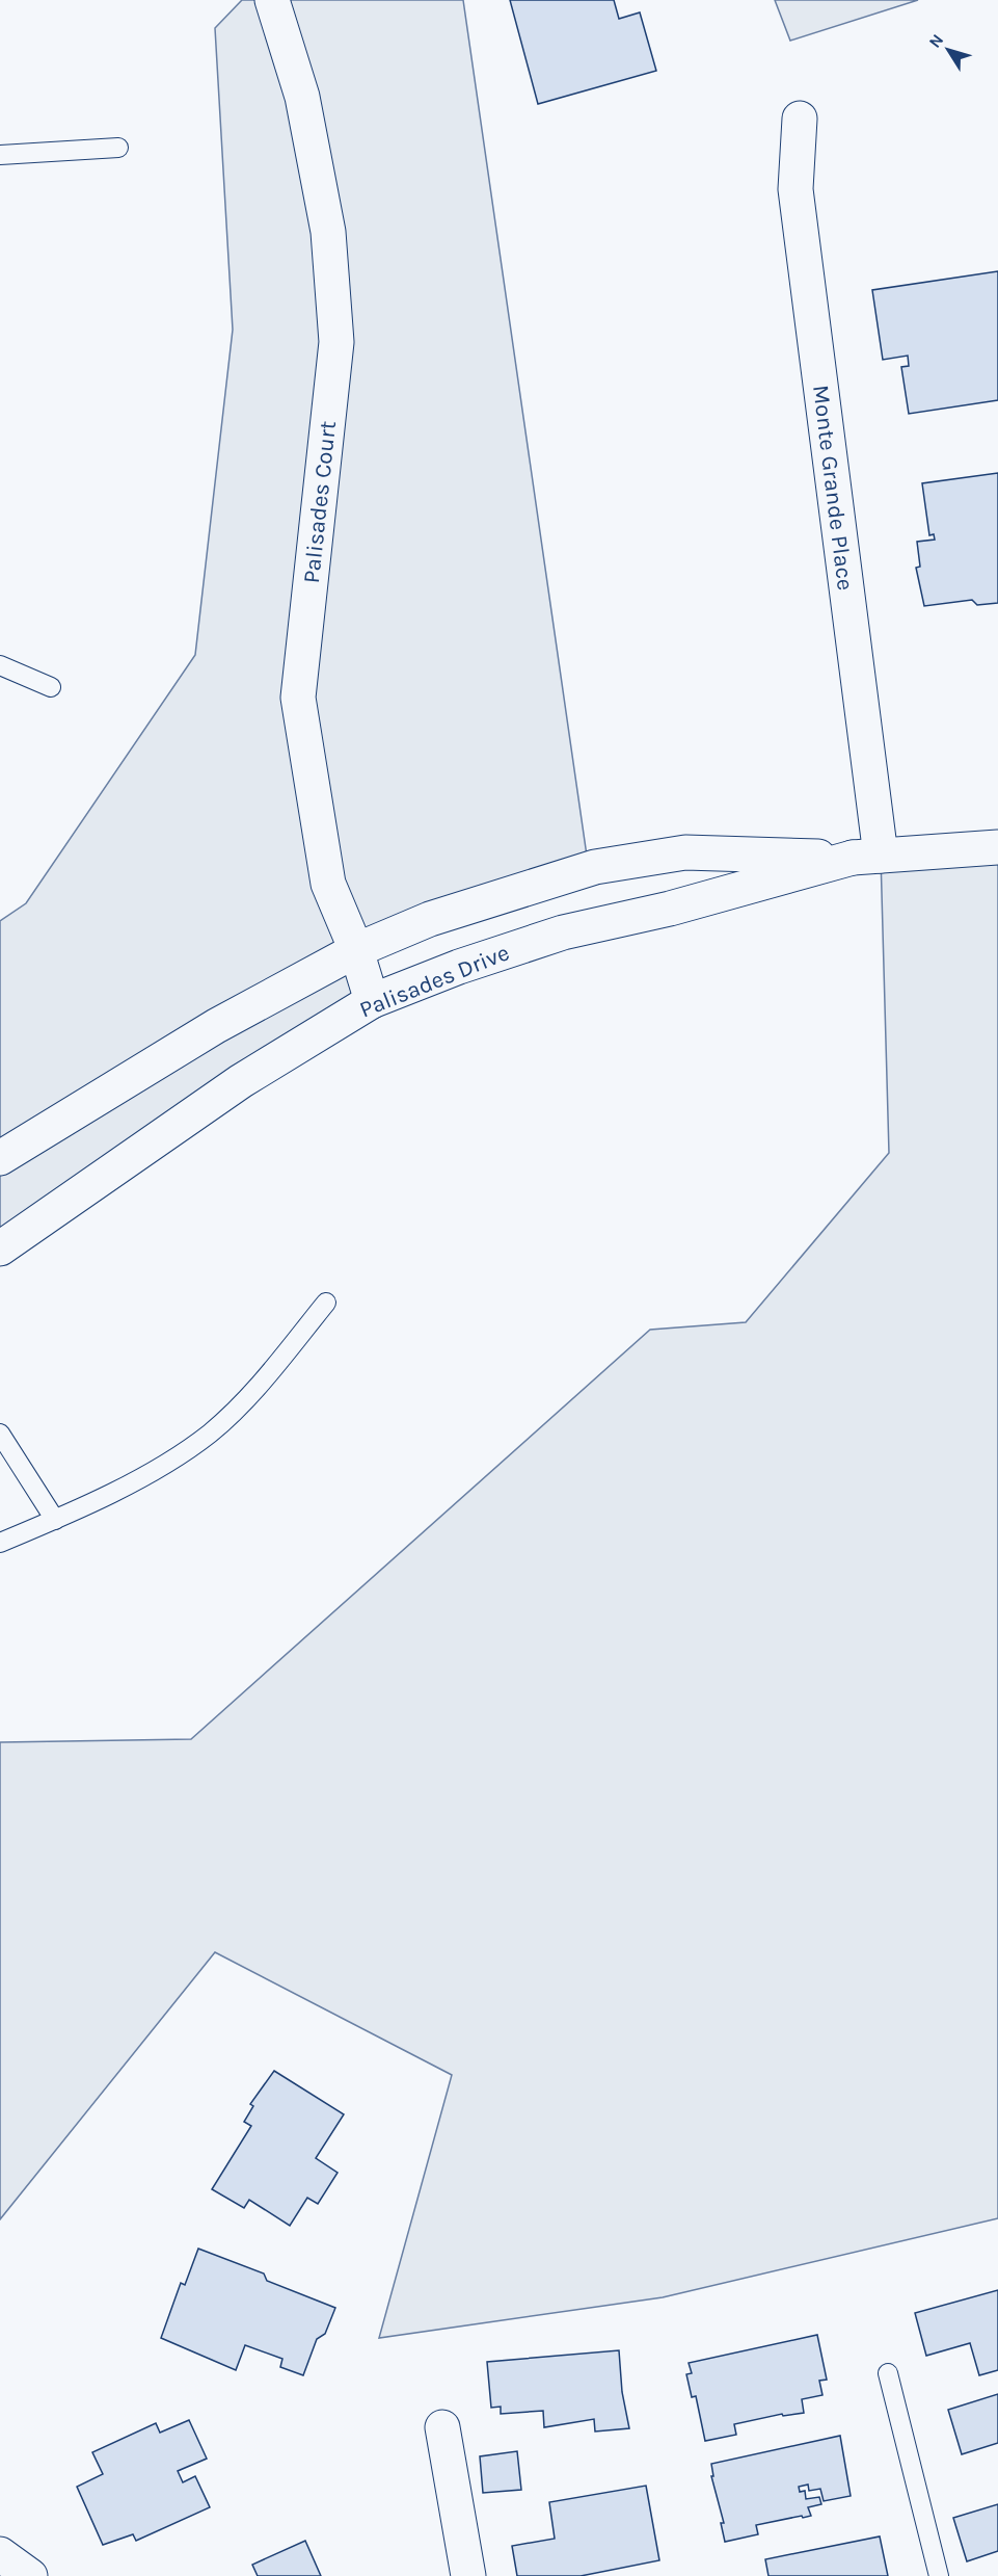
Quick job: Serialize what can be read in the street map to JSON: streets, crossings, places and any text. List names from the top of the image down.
{
  "streets": {
    "street": ["Monte Grande Place", "Palisades Court", "Palisades Drive"]
  },
  "crossings": [
    ["Monte Grande Place", "Palisades Drive"],
    ["Palisades Court", "Palisades Drive"]
  ],
  "north": "top left"
}
